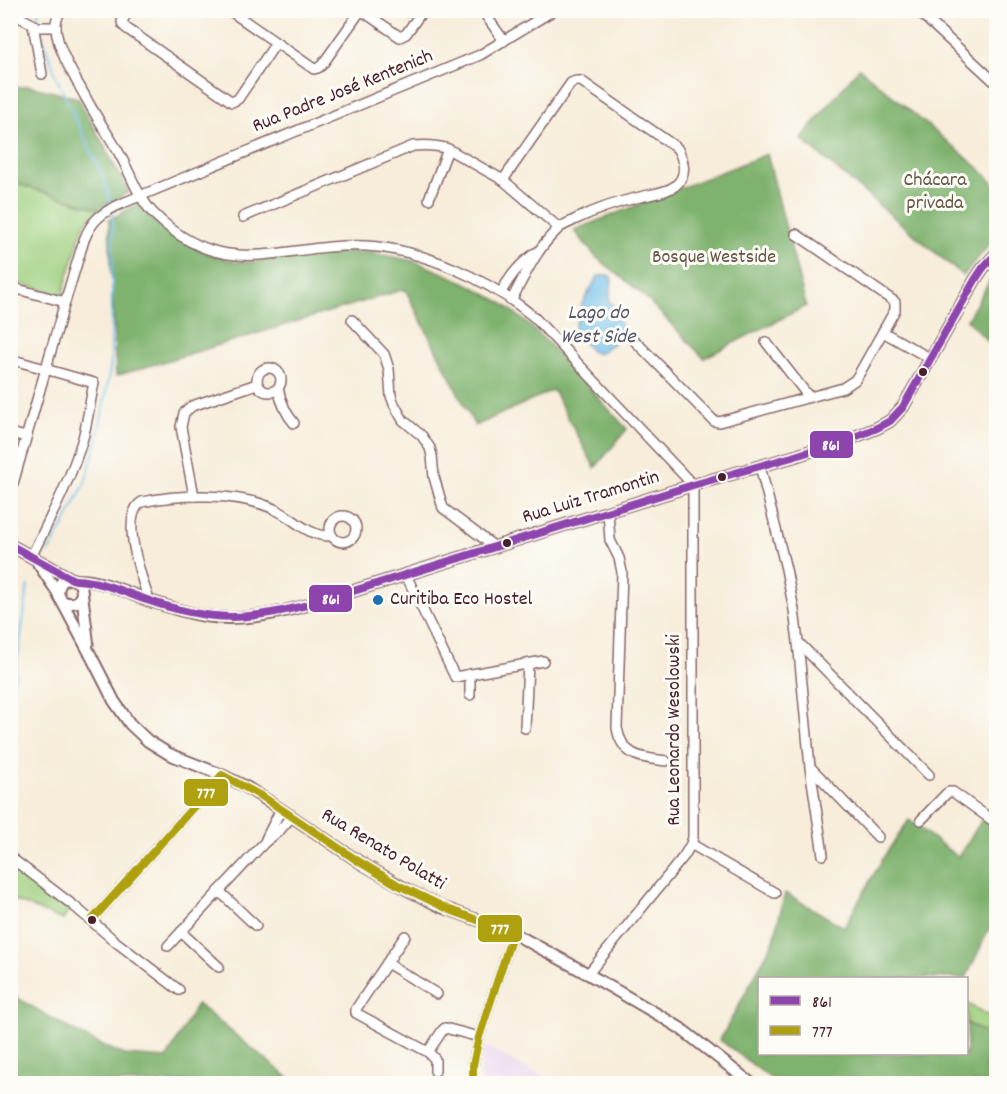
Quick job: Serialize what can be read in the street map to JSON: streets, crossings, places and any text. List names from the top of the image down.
{
  "streets": {
    "main road": ["Rua Luiz Tramontin", "Rua Renato Polatti"],
    "street": ["Rua Padre José Kentenich", "Rua Leonardo Wesolowski"]
  },
  "crossings": [
    ["Rua Luiz Tramontin", "Rua Leonardo Wesolowski"],
    ["Rua Luiz Tramontin", "Rua Renato Polatti"],
    ["Rua Leonardo Wesolowski", "Rua Renato Polatti"]
  ],
  "water": ["Lago do West Side"],
  "parks": ["Chácara privada", "Bosque Westside"],
  "places": ["Curitiba Eco Hostel"],
  "lines": ["transit line 861", "transit line 777"],
  "legend": ["861", "777"]
}
